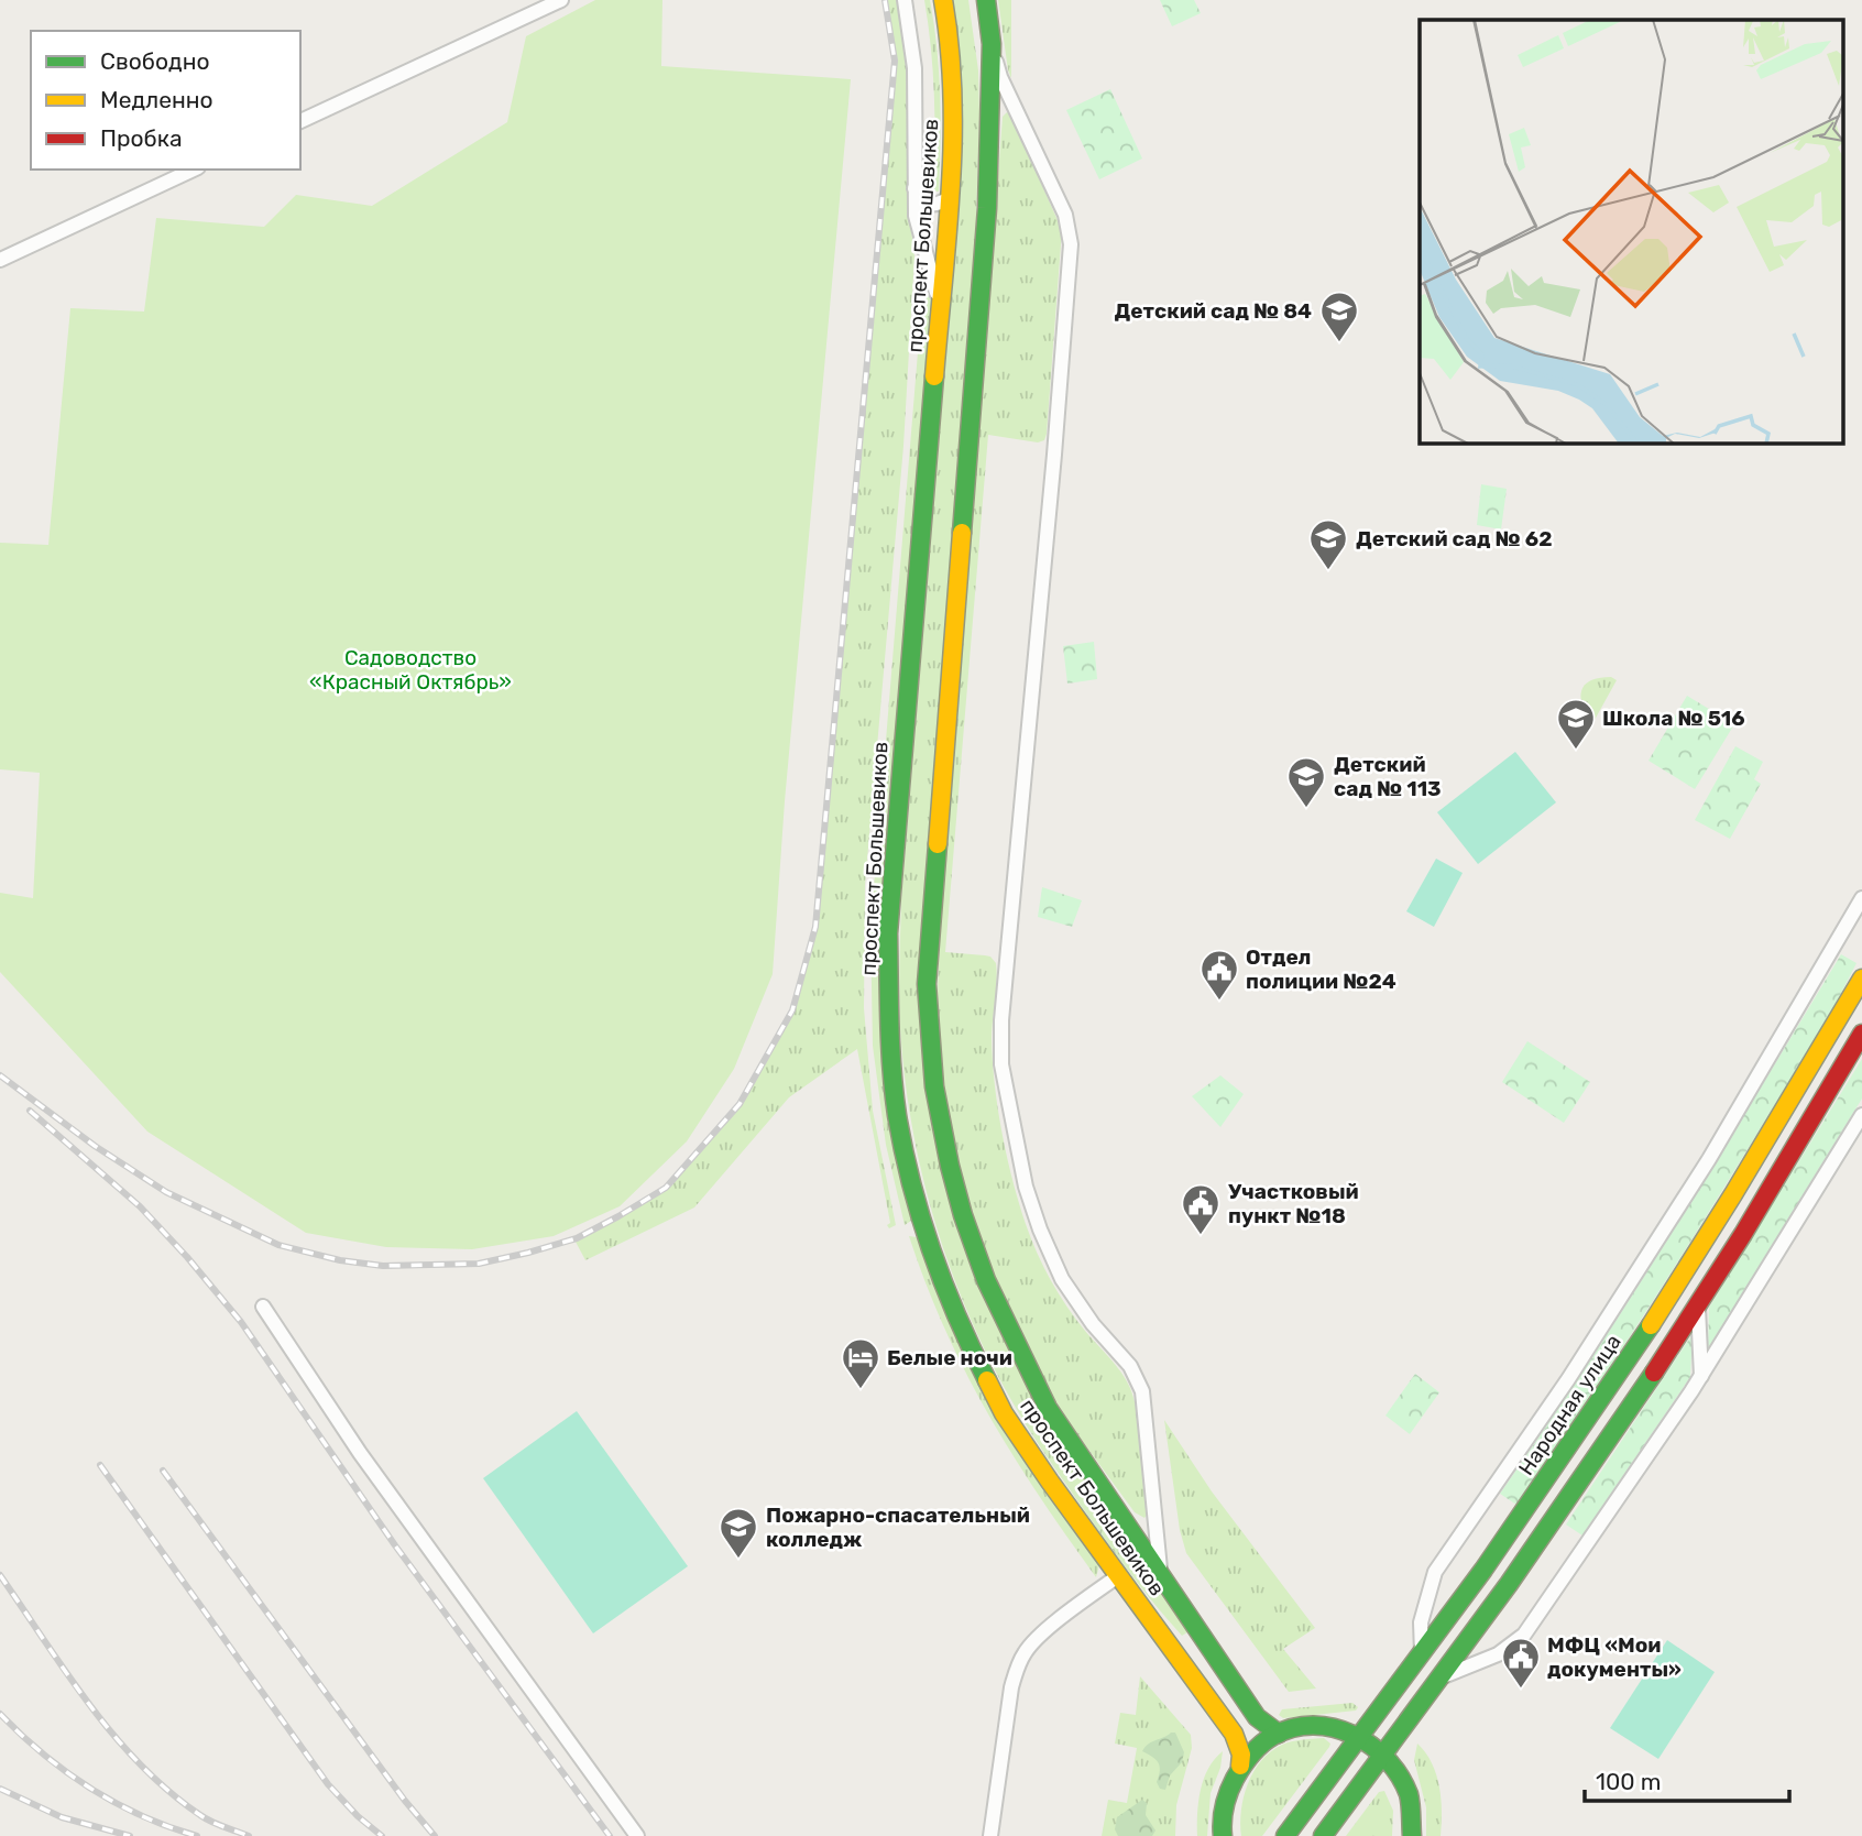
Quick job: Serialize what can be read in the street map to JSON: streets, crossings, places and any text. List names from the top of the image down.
{
  "streets": {
    "main road": ["проспект Большевиков", "Народная улица"]
  },
  "parks": ["Садоводство «Красный Октябрь»"],
  "places": {
    "school or university": [
      "Детский сад № 84",
      "Детский сад № 62",
      "Школа № 516",
      "Детский сад № 113",
      "Пожарно-спасательный колледж"
    ],
    "public building": ["Отдел полиции №24", "Участковый пункт №18", "МФЦ «Мои документы»"],
    "hotel": ["Белые ночи"]
  },
  "legend": ["Свободно", "Медленно", "Пробка"],
  "scale_bar": "100 m"
}
